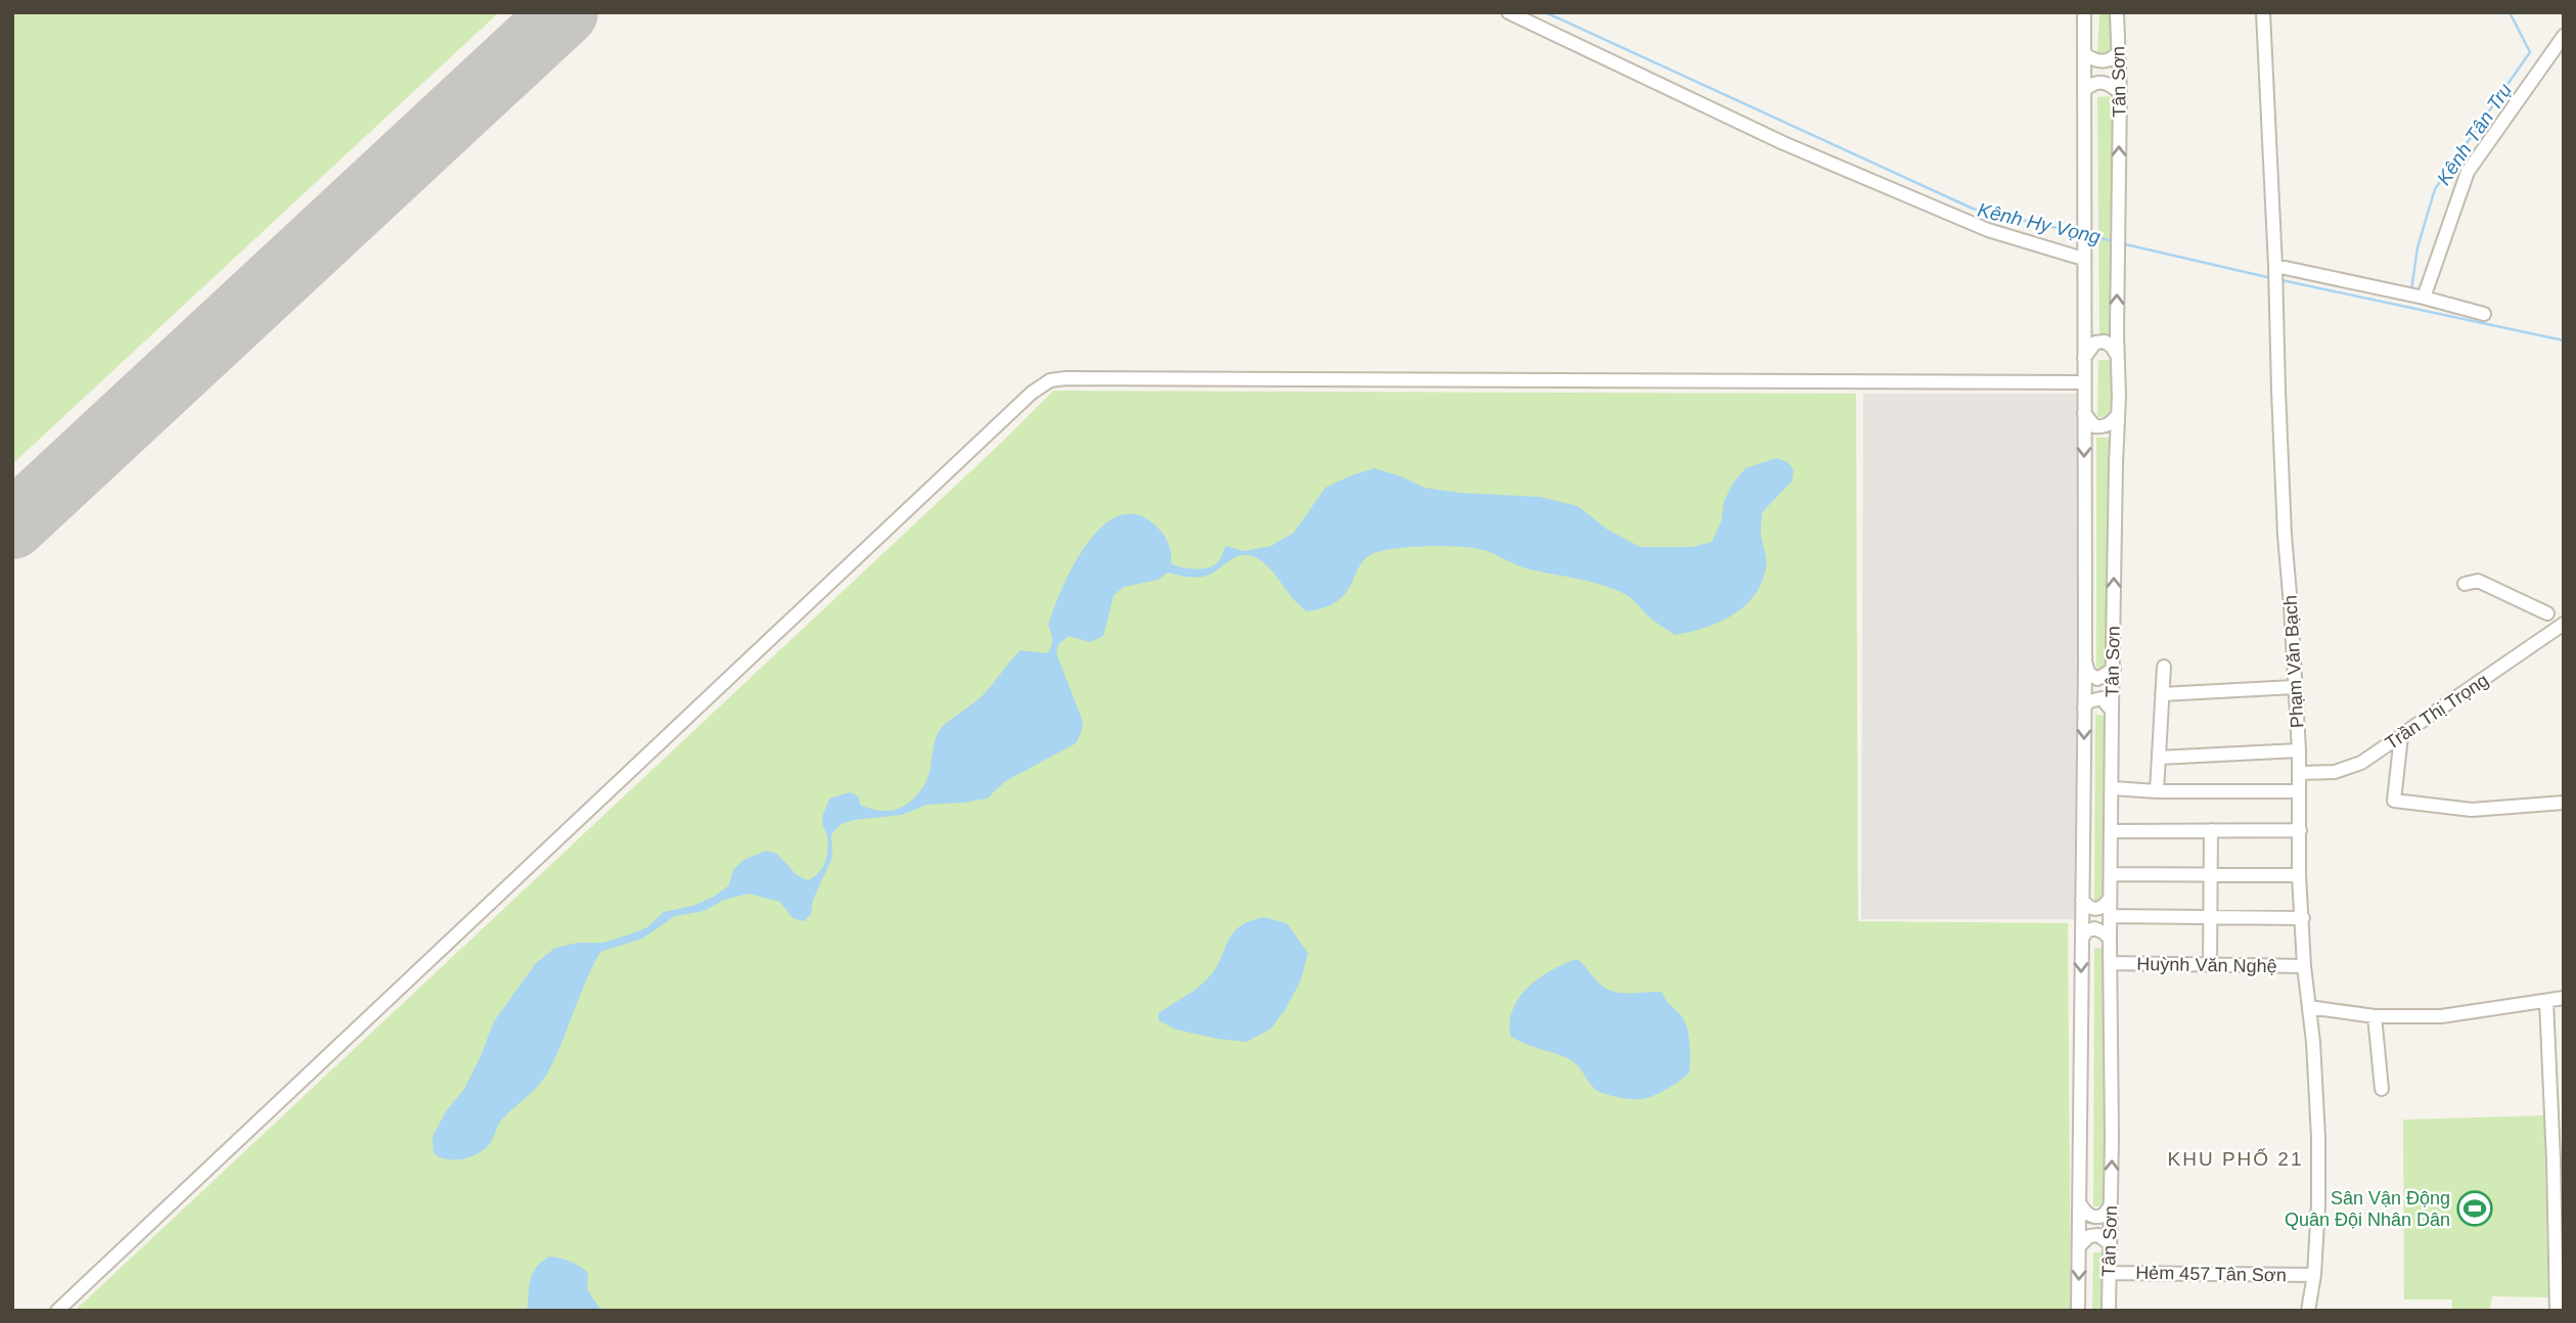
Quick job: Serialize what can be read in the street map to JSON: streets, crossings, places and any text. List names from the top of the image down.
{
  "streets": {
    "street": [
      "Tân Sơn",
      "Phạm Văn Bạch",
      "Trần Thị Trọng",
      "Huỳnh Văn Nghệ",
      "Hẻm 457 Tân Sơn"
    ]
  },
  "crossings": [
    ["Tân Sơn", "Huỳnh Văn Nghệ"],
    ["Tân Sơn", "Hẻm 457 Tân Sơn"],
    ["Phạm Văn Bạch", "Trần Thị Trọng"],
    ["Phạm Văn Bạch", "Huỳnh Văn Nghệ"],
    ["Phạm Văn Bạch", "Hẻm 457 Tân Sơn"]
  ],
  "districts": ["KHU PHỐ 21"],
  "water": ["Kênh Tân Trụ", "Kênh Hy Vọng"],
  "places": {
    "sports": ["Sân Vận Động Quân Đội Nhân Dân"]
  }
}
